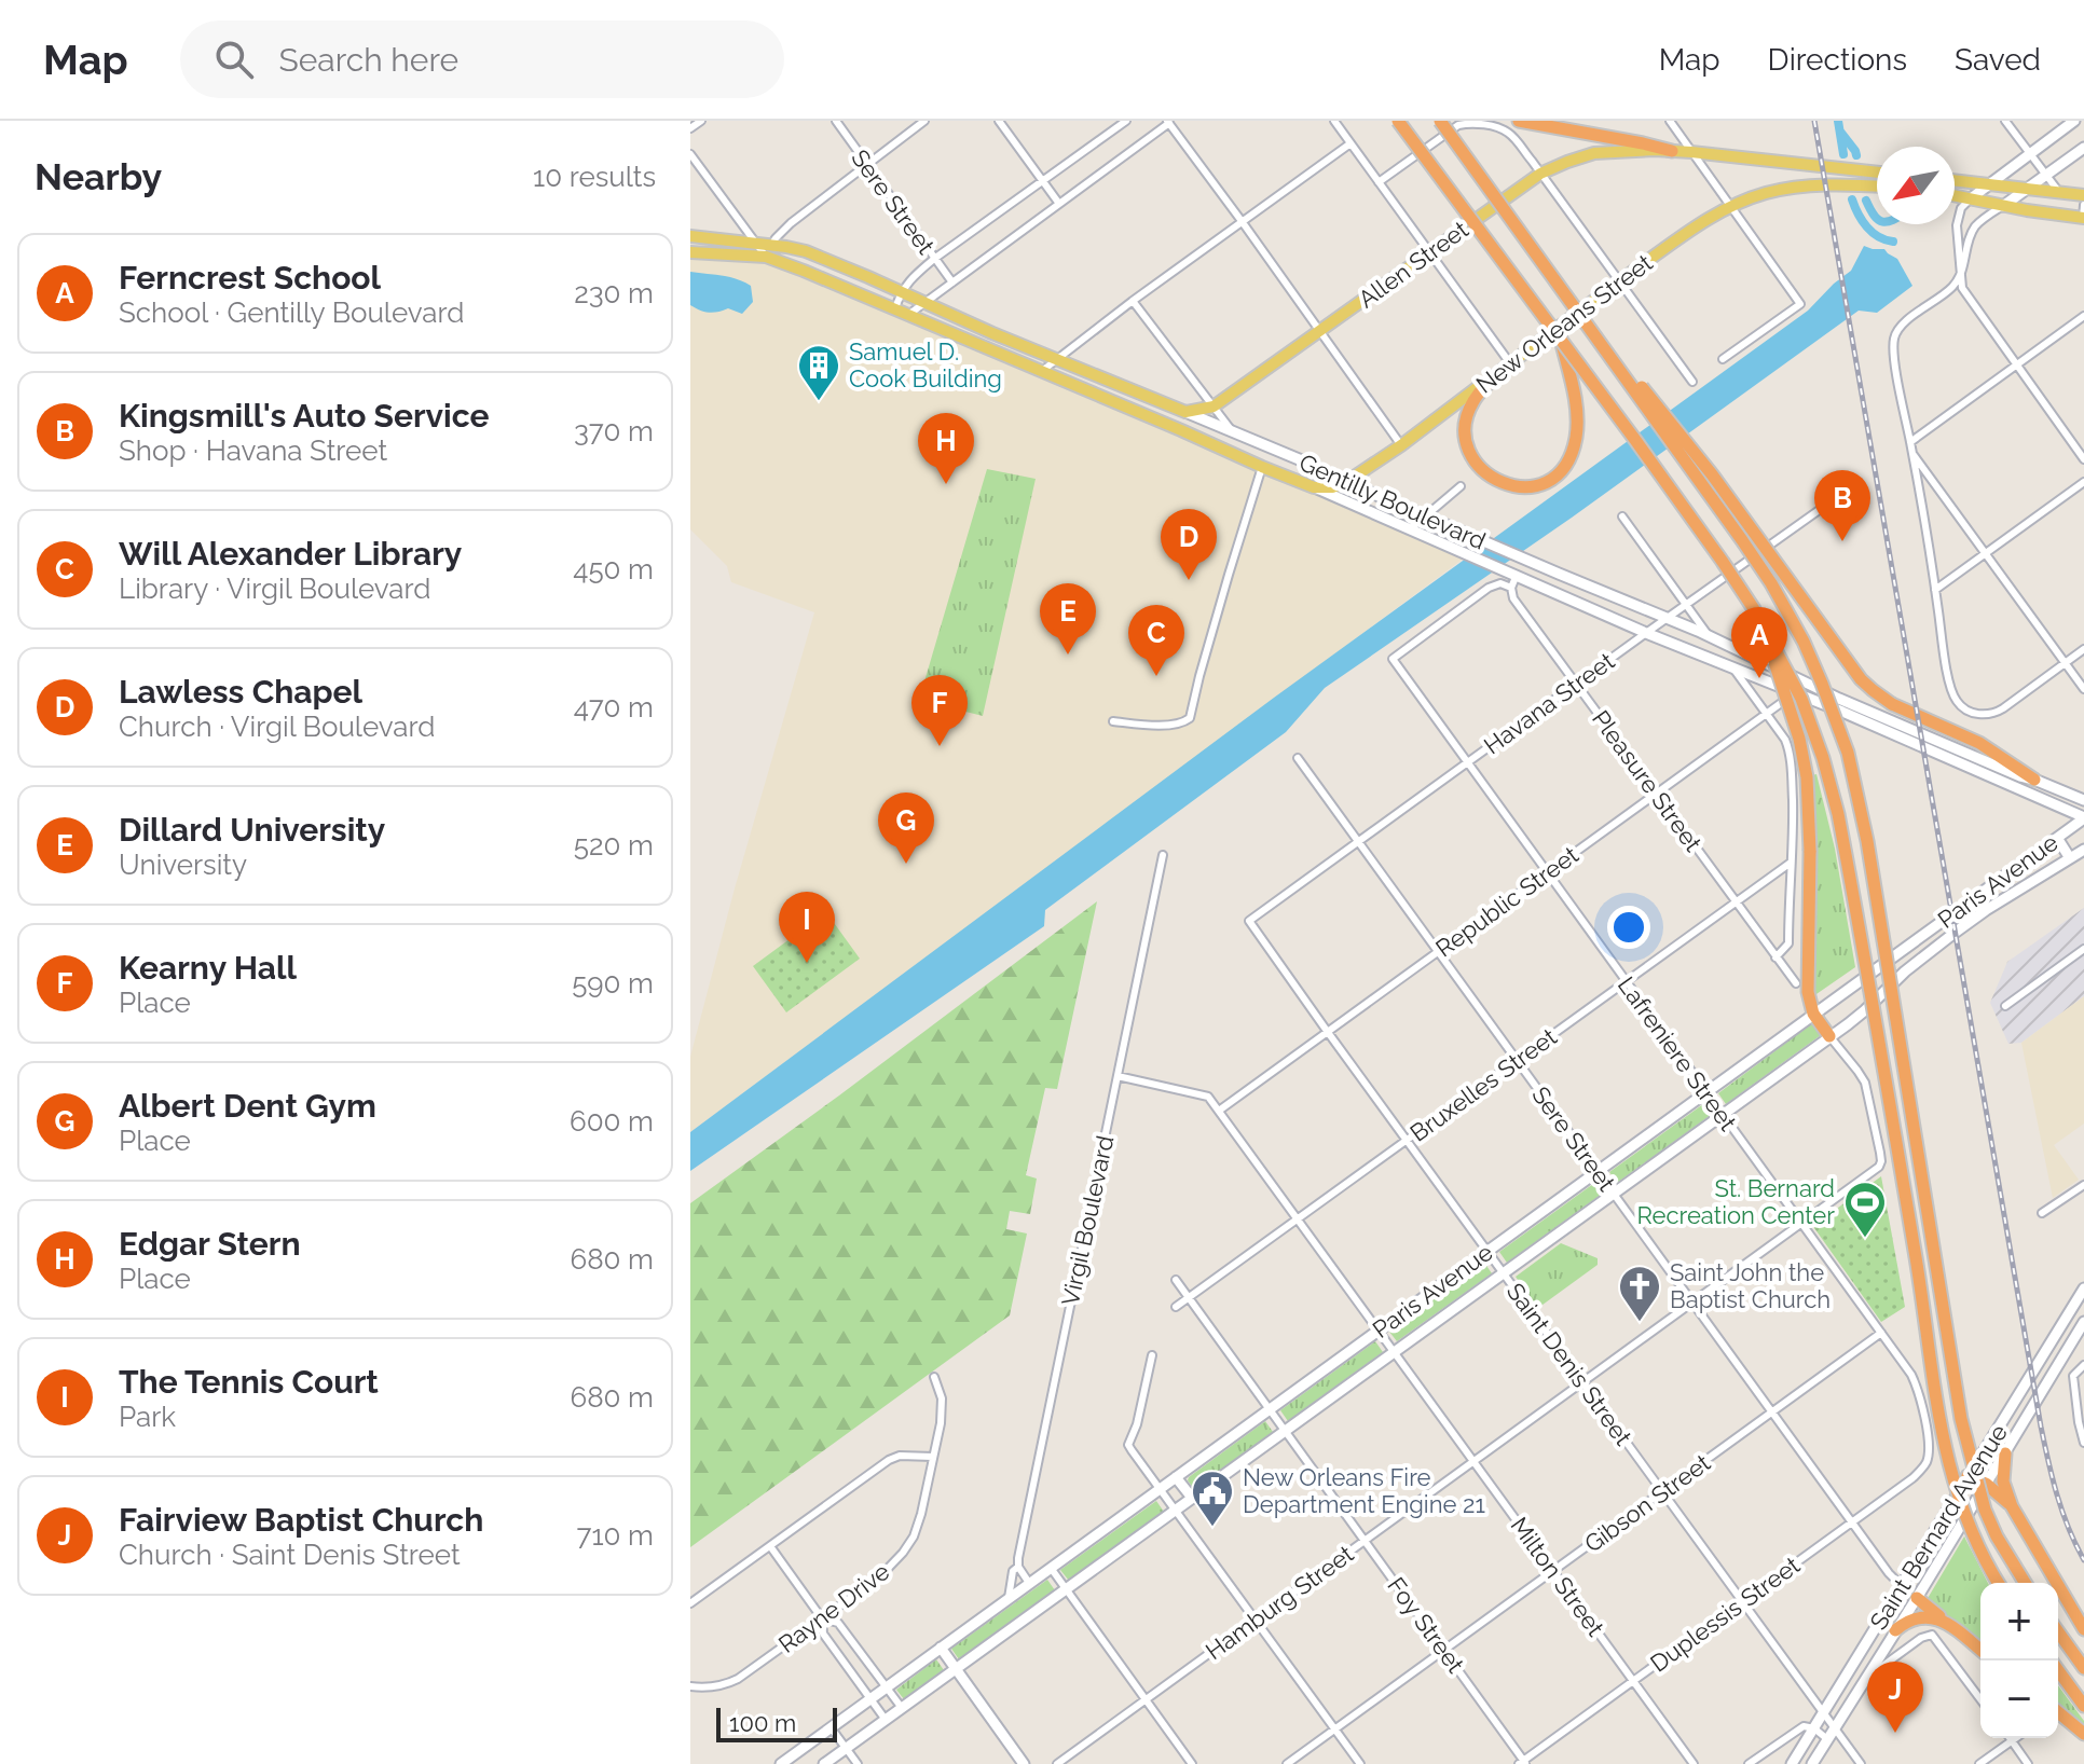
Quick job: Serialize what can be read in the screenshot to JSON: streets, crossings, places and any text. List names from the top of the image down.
{
  "streets": {
    "main road": ["Allen Street", "New Orleans Street", "Gentilly Boulevard"],
    "street": [
      "Sere Street",
      "Havana Street",
      "Pleasure Street",
      "Paris Avenue",
      "Republic Street",
      "Lafreniere Street",
      "Bruxelles Street",
      "Virgil Boulevard",
      "Saint Denis Street",
      "Gibson Street",
      "Saint Bernard Avenue",
      "Milton Street",
      "Hamburg Street",
      "Rayne Drive",
      "Duplessis Street",
      "Foy Street"
    ]
  },
  "crossings": [
    ["Sere Street", "Havana Street"],
    ["Sere Street", "Paris Avenue"],
    ["Sere Street", "Republic Street"],
    ["Sere Street", "Bruxelles Street"],
    ["Sere Street", "Gibson Street"],
    ["Sere Street", "Saint Bernard Avenue"],
    ["Sere Street", "Hamburg Street"],
    ["Sere Street", "Duplessis Street"],
    ["Allen Street", "Gentilly Boulevard"],
    ["New Orleans Street", "Gentilly Boulevard"],
    ["Gentilly Boulevard", "Havana Street"],
    ["Gentilly Boulevard", "Paris Avenue"],
    ["Gentilly Boulevard", "Republic Street"],
    ["Havana Street", "Pleasure Street"],
    ["Havana Street", "Lafreniere Street"],
    ["Havana Street", "Saint Denis Street"],
    ["Pleasure Street", "Republic Street"],
    ["Pleasure Street", "Lafreniere Street"],
    ["Pleasure Street", "Bruxelles Street"],
    ["Paris Avenue", "Lafreniere Street"],
    ["Paris Avenue", "Virgil Boulevard"],
    ["Paris Avenue", "Saint Denis Street"],
    ["Paris Avenue", "Milton Street"],
    ["Paris Avenue", "Hamburg Street"],
    ["Paris Avenue", "Foy Street"],
    ["Republic Street", "Lafreniere Street"],
    ["Republic Street", "Saint Denis Street"],
    ["Republic Street", "Milton Street"],
    ["Lafreniere Street", "Bruxelles Street"],
    ["Lafreniere Street", "Gibson Street"],
    ["Lafreniere Street", "Hamburg Street"],
    ["Lafreniere Street", "Duplessis Street"],
    ["Bruxelles Street", "Saint Denis Street"],
    ["Bruxelles Street", "Milton Street"],
    ["Bruxelles Street", "Foy Street"],
    ["Virgil Boulevard", "Milton Street"],
    ["Saint Denis Street", "Gibson Street"],
    ["Saint Denis Street", "Saint Bernard Avenue"],
    ["Saint Denis Street", "Hamburg Street"],
    ["Saint Denis Street", "Duplessis Street"],
    ["Gibson Street", "Milton Street"],
    ["Gibson Street", "Foy Street"],
    ["Milton Street", "Hamburg Street"],
    ["Milton Street", "Duplessis Street"],
    ["Hamburg Street", "Foy Street"],
    ["Duplessis Street", "Foy Street"]
  ],
  "places": {
    "building": ["Samuel D. Cook Building"],
    "sports": ["St. Bernard Recreation Center"],
    "church": ["Saint John the Baptist Church"],
    "public building": ["New Orleans Fire Department Engine 21"]
  },
  "scale_bar": "100 m",
  "north": "bottom left",
  "page": {
    "header": "Map",
    "search": "Search here",
    "nav": ["Map", "Directions", "Saved"],
    "heading": ["Nearby", "10 results"],
    "list": [
      {
        "mark": "A",
        "name": "Ferncrest School",
        "note": "School · Gentilly Boulevard",
        "value": "230 m"
      },
      {
        "mark": "B",
        "name": "Kingsmill's Auto Service",
        "note": "Shop · Havana Street",
        "value": "370 m"
      },
      {
        "mark": "C",
        "name": "Will Alexander Library",
        "note": "Library · Virgil Boulevard",
        "value": "450 m"
      },
      {
        "mark": "D",
        "name": "Lawless Chapel",
        "note": "Church · Virgil Boulevard",
        "value": "470 m"
      },
      {
        "mark": "E",
        "name": "Dillard University",
        "note": "University",
        "value": "520 m"
      },
      {
        "mark": "F",
        "name": "Kearny Hall",
        "note": "Place",
        "value": "590 m"
      },
      {
        "mark": "G",
        "name": "Albert Dent Gym",
        "note": "Place",
        "value": "600 m"
      },
      {
        "mark": "H",
        "name": "Edgar Stern",
        "note": "Place",
        "value": "680 m"
      },
      {
        "mark": "I",
        "name": "The Tennis Court",
        "note": "Park",
        "value": "680 m"
      },
      {
        "mark": "J",
        "name": "Fairview Baptist Church",
        "note": "Church · Saint Denis Street",
        "value": "710 m"
      }
    ],
    "pins": [
      "H",
      "B",
      "D",
      "E",
      "C",
      "A",
      "F",
      "G",
      "I",
      "J"
    ],
    "map_buttons": ["+", "−"],
    "scale": "100 m"
  }
}
